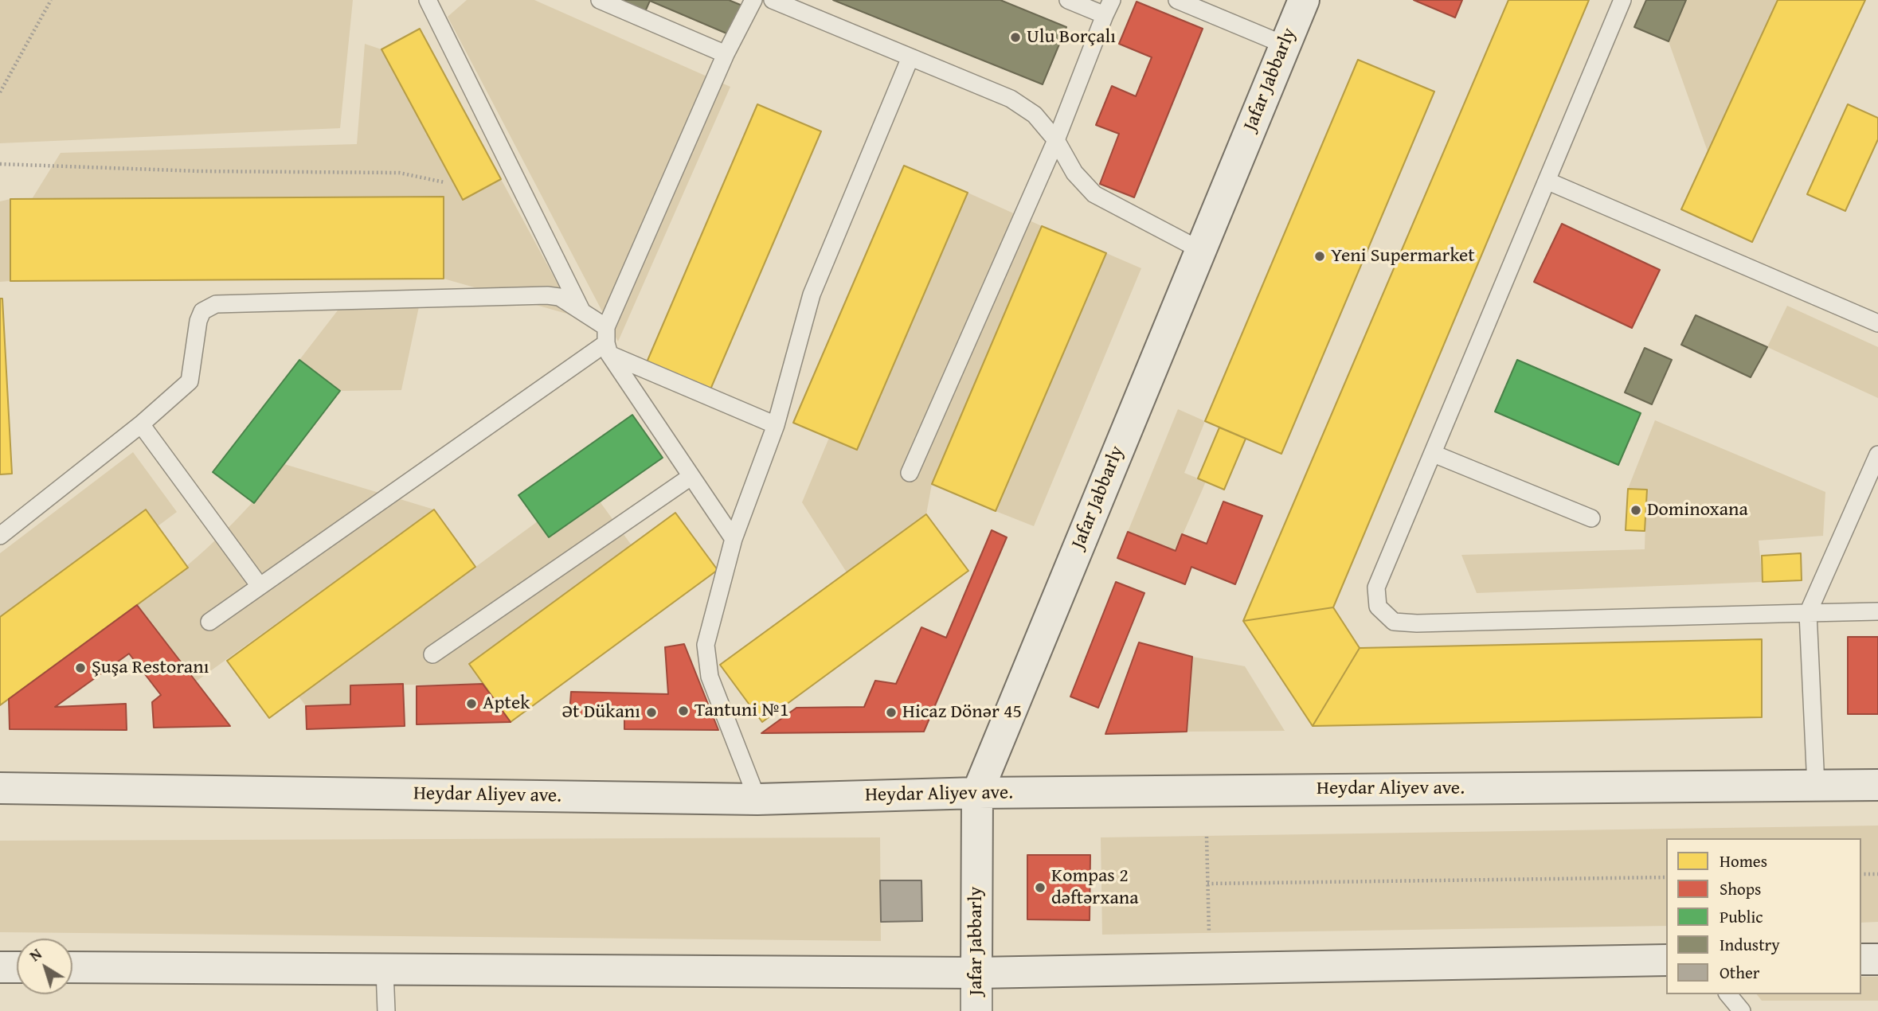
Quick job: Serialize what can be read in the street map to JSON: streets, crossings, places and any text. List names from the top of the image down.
{
  "streets": {
    "main road": ["Jafar Jabbarly", "Heydar Aliyev ave."]
  },
  "crossings": [
    ["Jafar Jabbarly", "Heydar Aliyev ave."]
  ],
  "places": [
    "Ulu Borçalı",
    "Yeni Supermarket",
    "Dominoxana",
    "Şuşa Restoranı",
    "Aptek",
    "Tantuni №1",
    "Әt Dükanı",
    "Hicaz Dönәr 45",
    "Kompas 2 dəftərxana"
  ],
  "legend": [
    "Homes",
    "Shops",
    "Public",
    "Industry",
    "Other"
  ],
  "north": "top left"
}
